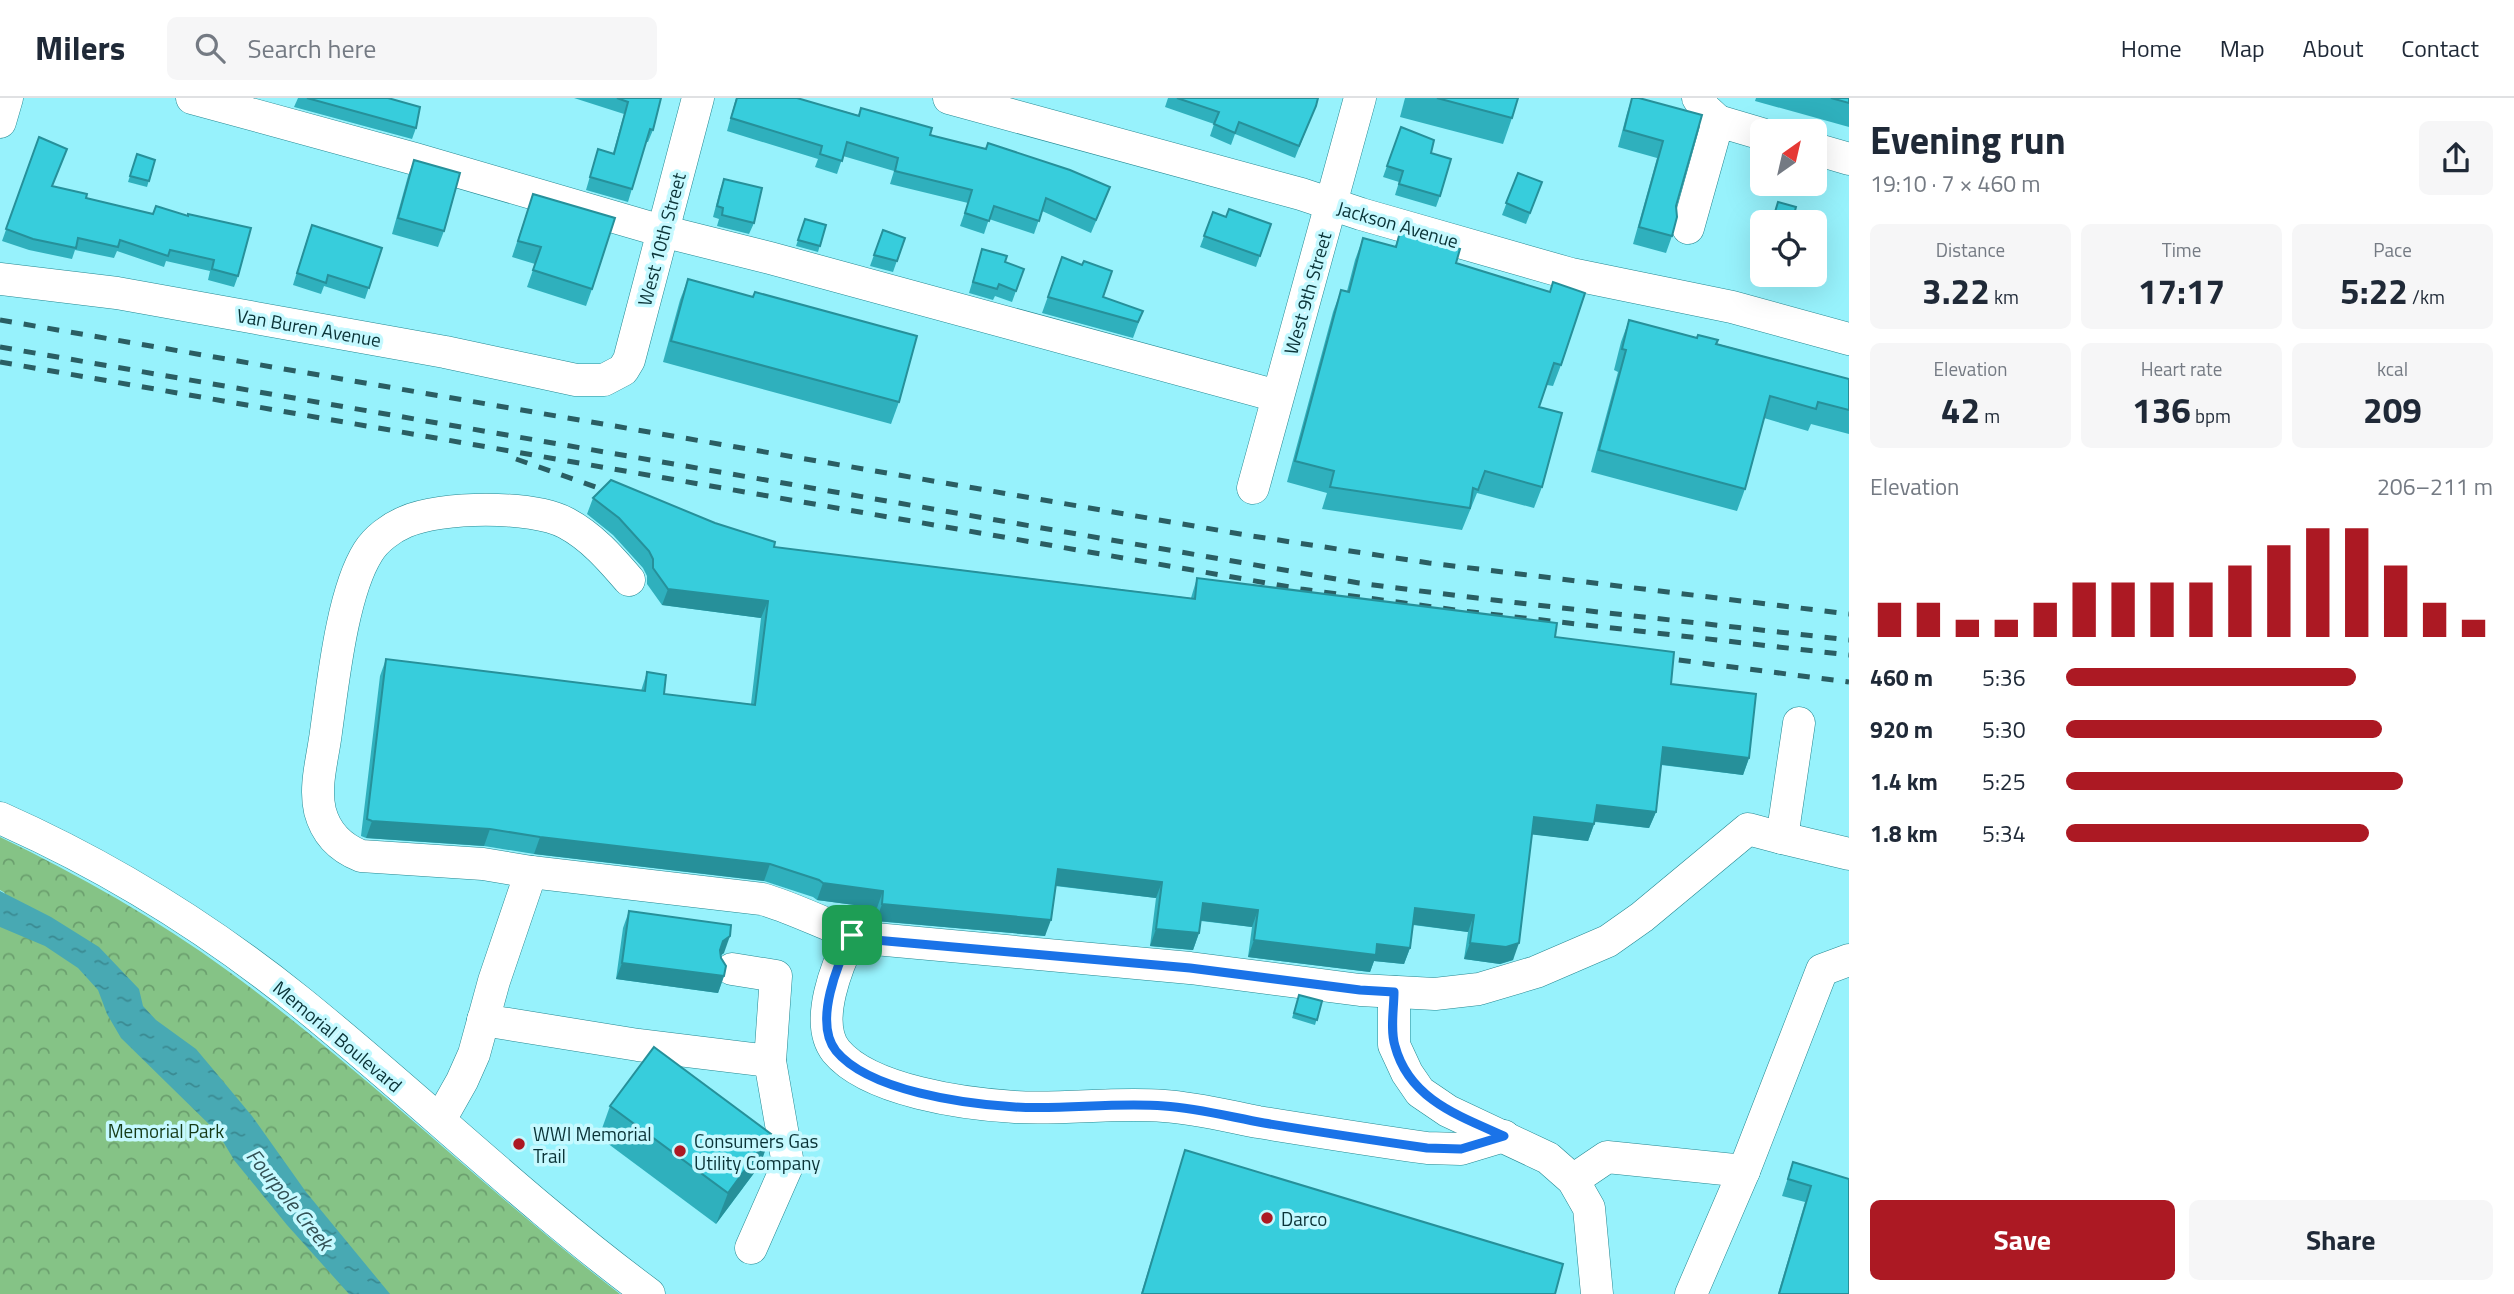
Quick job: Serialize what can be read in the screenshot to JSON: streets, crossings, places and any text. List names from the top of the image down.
{
  "streets": {
    "street": [
      "Jackson Avenue",
      "West 10th Street",
      "West 9th Street",
      "Van Buren Avenue",
      "Memorial Boulevard"
    ]
  },
  "crossings": [
    ["Jackson Avenue", "West 9th Street"],
    ["West 10th Street", "Van Buren Avenue"]
  ],
  "water": ["Fourpole Creek"],
  "parks": ["Memorial Park"],
  "places": ["WWI Memorial Trail", "Consumers Gas Utility Company", "Darco"],
  "north": "top right",
  "page": {
    "header": "Milers",
    "search": "Search here",
    "nav": [
      "Home",
      "Map",
      "About",
      "Contact"
    ],
    "heading": ["Evening run", "19:10 · 7 × 460 m"],
    "stats": [
      ["Distance", "3.22 km"],
      ["Time", "17:17"],
      ["Pace", "5:22 /km"],
      ["Elevation", "42 m"],
      ["Heart rate", "136 bpm"],
      ["kcal", "209"]
    ],
    "chart": ["Elevation", "206–211 m"],
    "list": [
      {
        "name": "460 m",
        "note": "5:36"
      },
      {
        "name": "920 m",
        "note": "5:30"
      },
      {
        "name": "1.4 km",
        "note": "5:25"
      },
      {
        "name": "1.8 km",
        "note": "5:34"
      }
    ],
    "buttons": ["Save", "Share"]
  }
}
